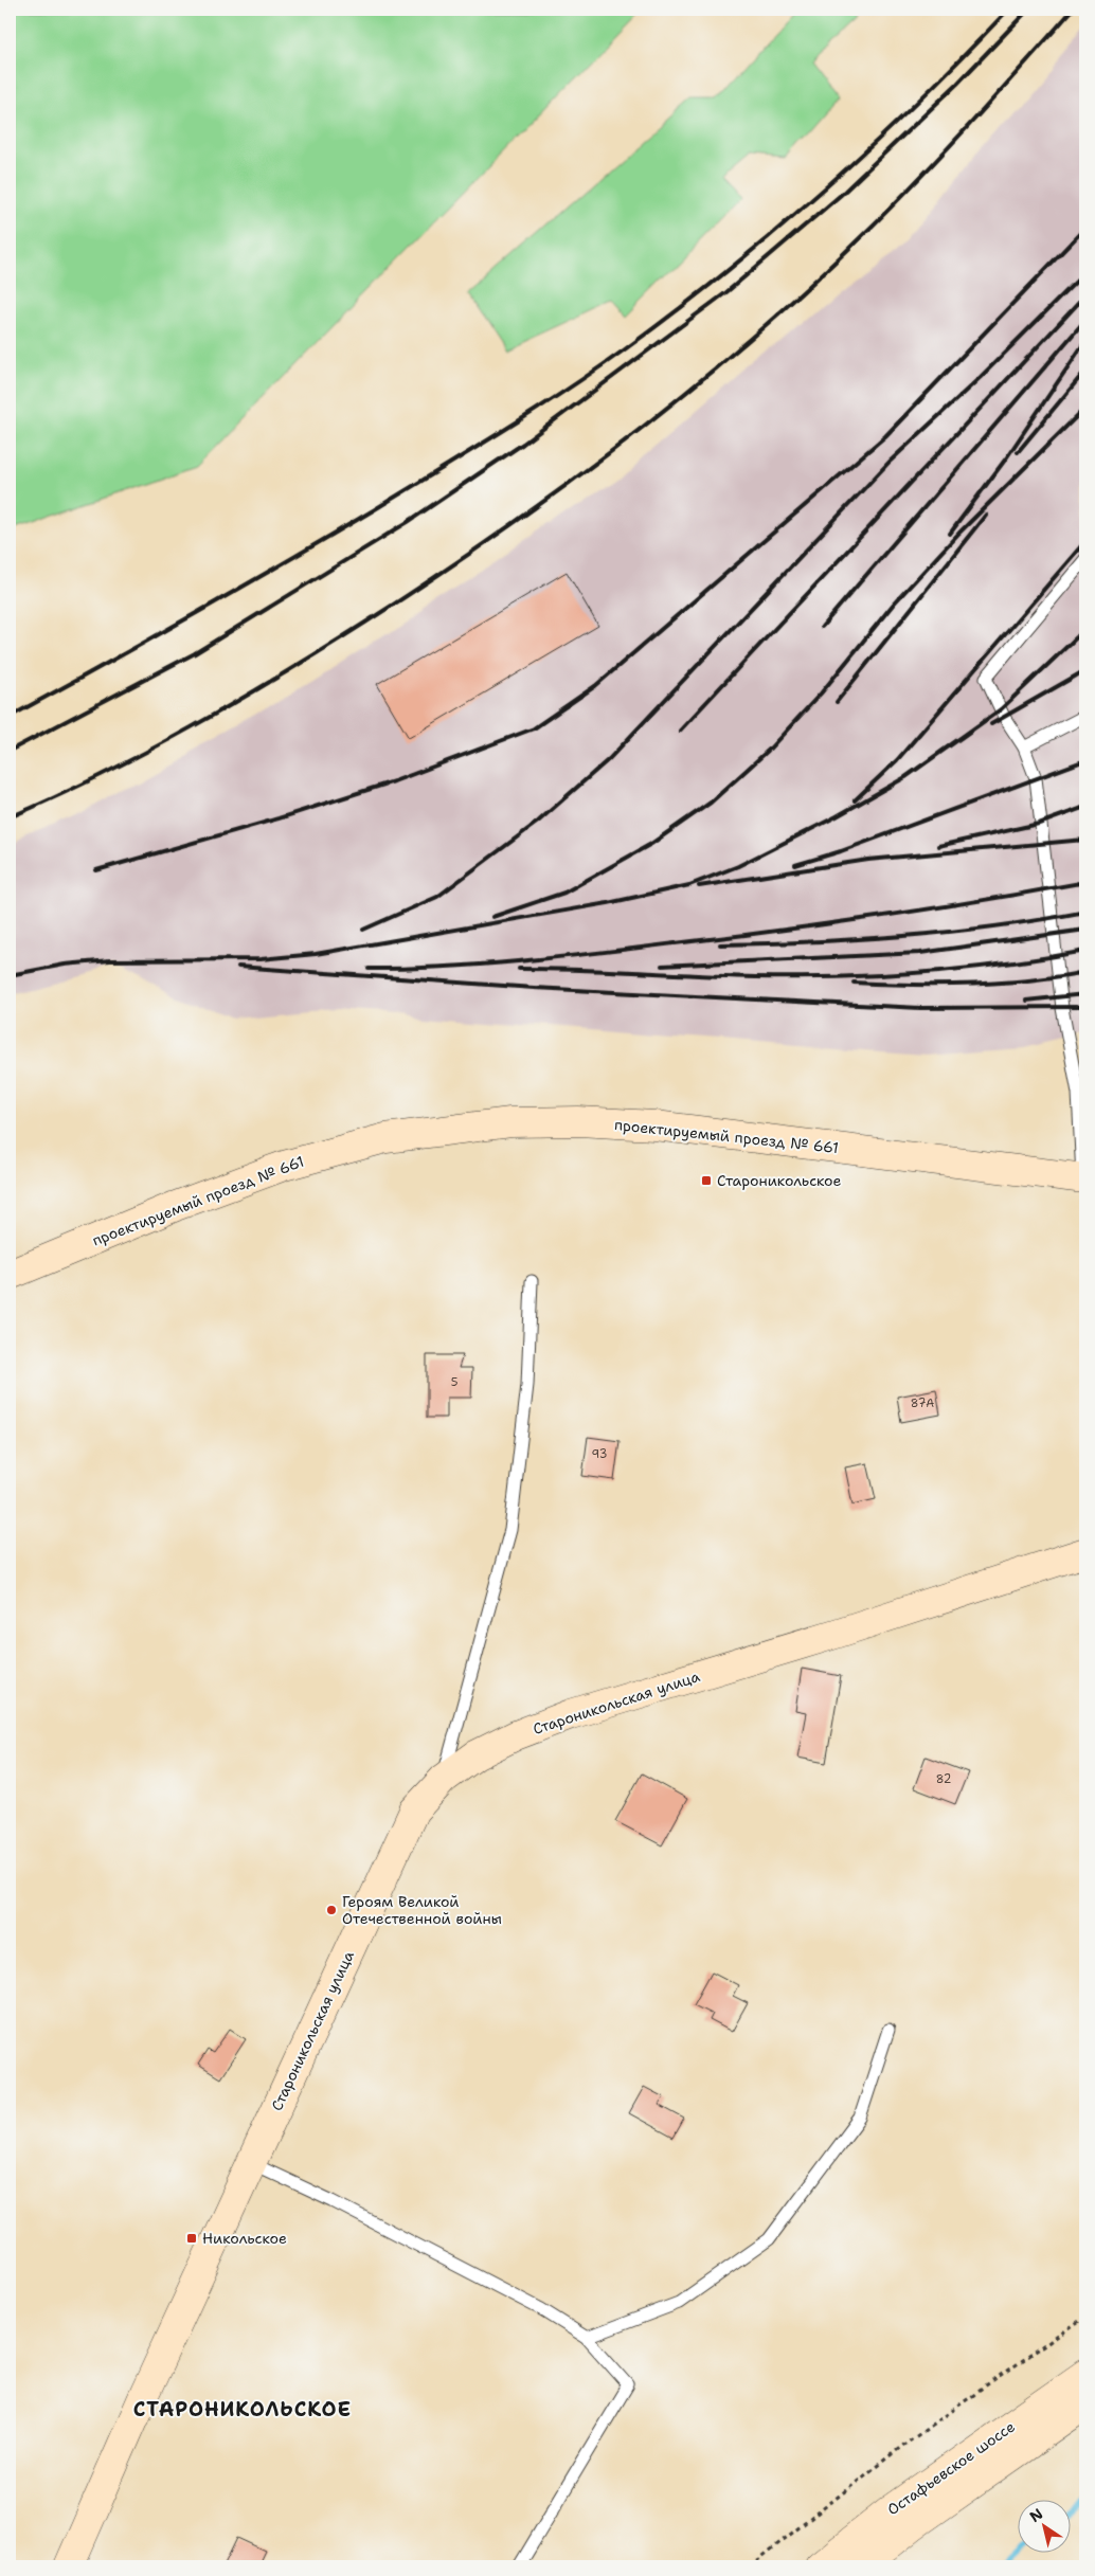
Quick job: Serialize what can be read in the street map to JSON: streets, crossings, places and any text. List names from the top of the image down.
{
  "streets": {
    "main road": ["проектируемый проезд № 661", "Староникольская улица", "Остафьевское шоссе"]
  },
  "districts": ["СТАРОНИКОЛЬСКОЕ"],
  "places": {
    "transit": ["Староникольское", "Никольское"],
    "other": ["Героям Великой Отечественной войны"]
  },
  "house_numbers": [
    "5",
    "87А",
    "93",
    "82"
  ],
  "north": "top left"
}
